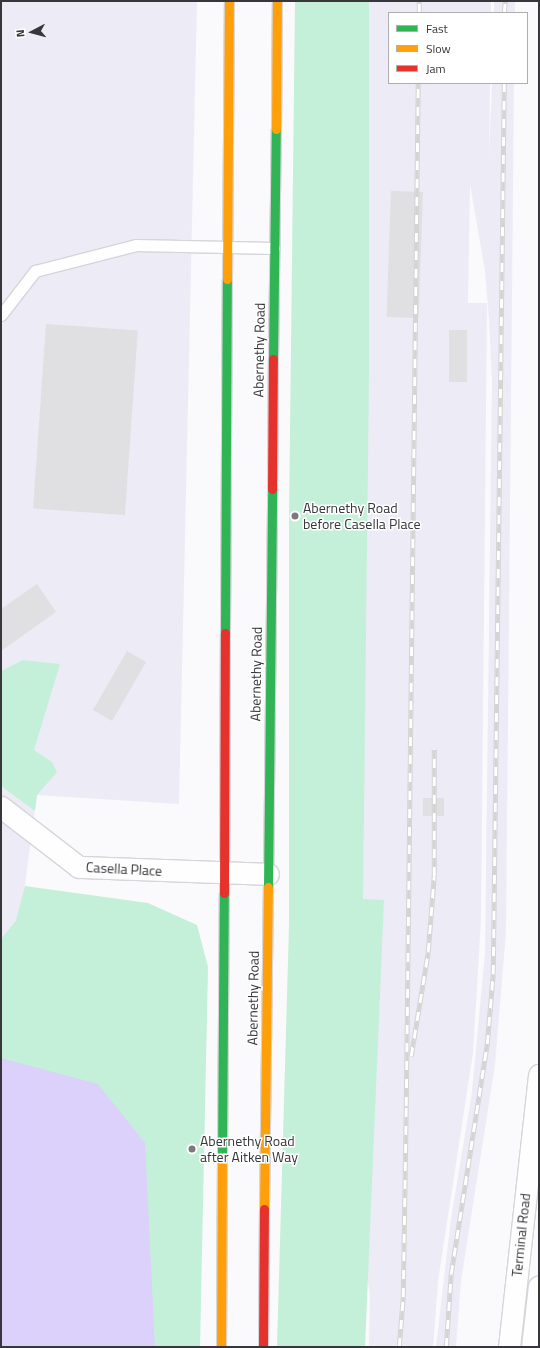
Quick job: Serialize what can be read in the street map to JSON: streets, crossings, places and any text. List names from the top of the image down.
{
  "streets": {
    "main road": ["Abernethy Road"],
    "street": ["Casella Place", "Terminal Road"]
  },
  "crossings": [
    ["Abernethy Road", "Casella Place"]
  ],
  "places": ["Abernethy Road before Casella Place", "Abernethy Road after Aitken Way"],
  "legend": ["Fast", "Slow", "Jam"],
  "north": "left"
}
